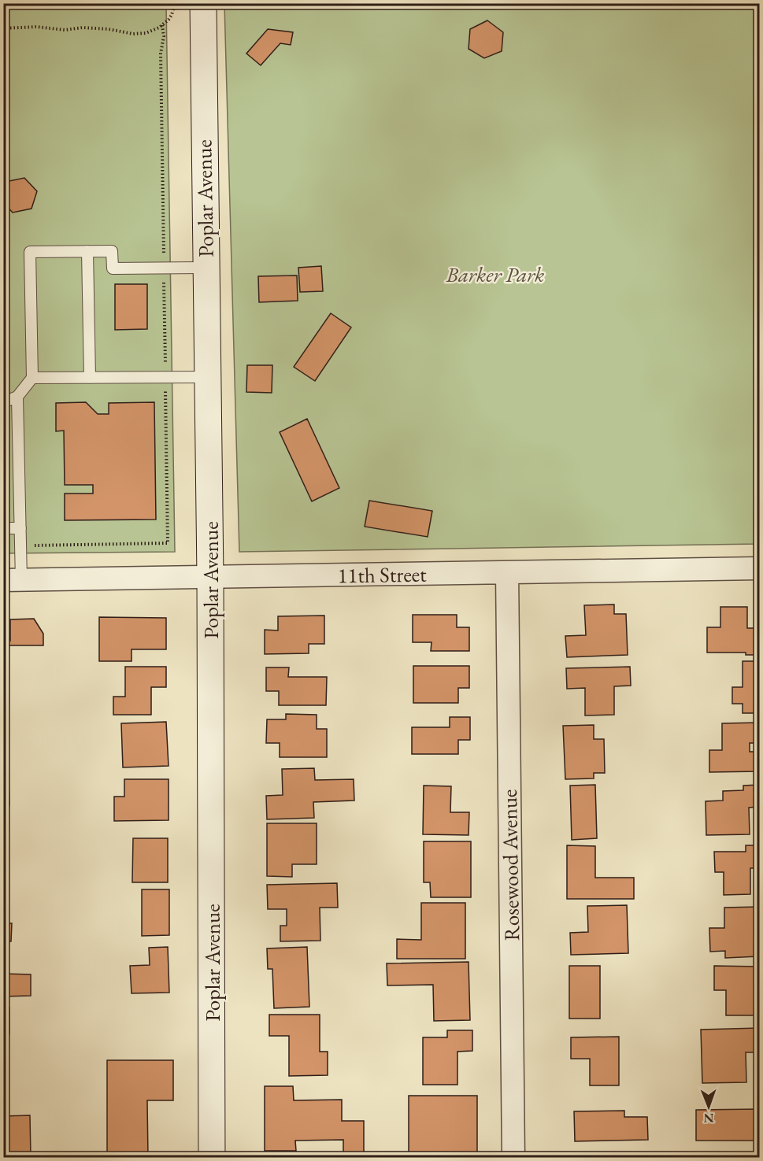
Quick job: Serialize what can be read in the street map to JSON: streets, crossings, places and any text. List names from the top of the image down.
{
  "streets": {
    "main road": ["Poplar Avenue"],
    "street": ["11th Street", "Rosewood Avenue"]
  },
  "crossings": [
    ["Poplar Avenue", "11th Street"],
    ["11th Street", "Rosewood Avenue"]
  ],
  "parks": ["Barker Park"],
  "north": "bottom"
}
